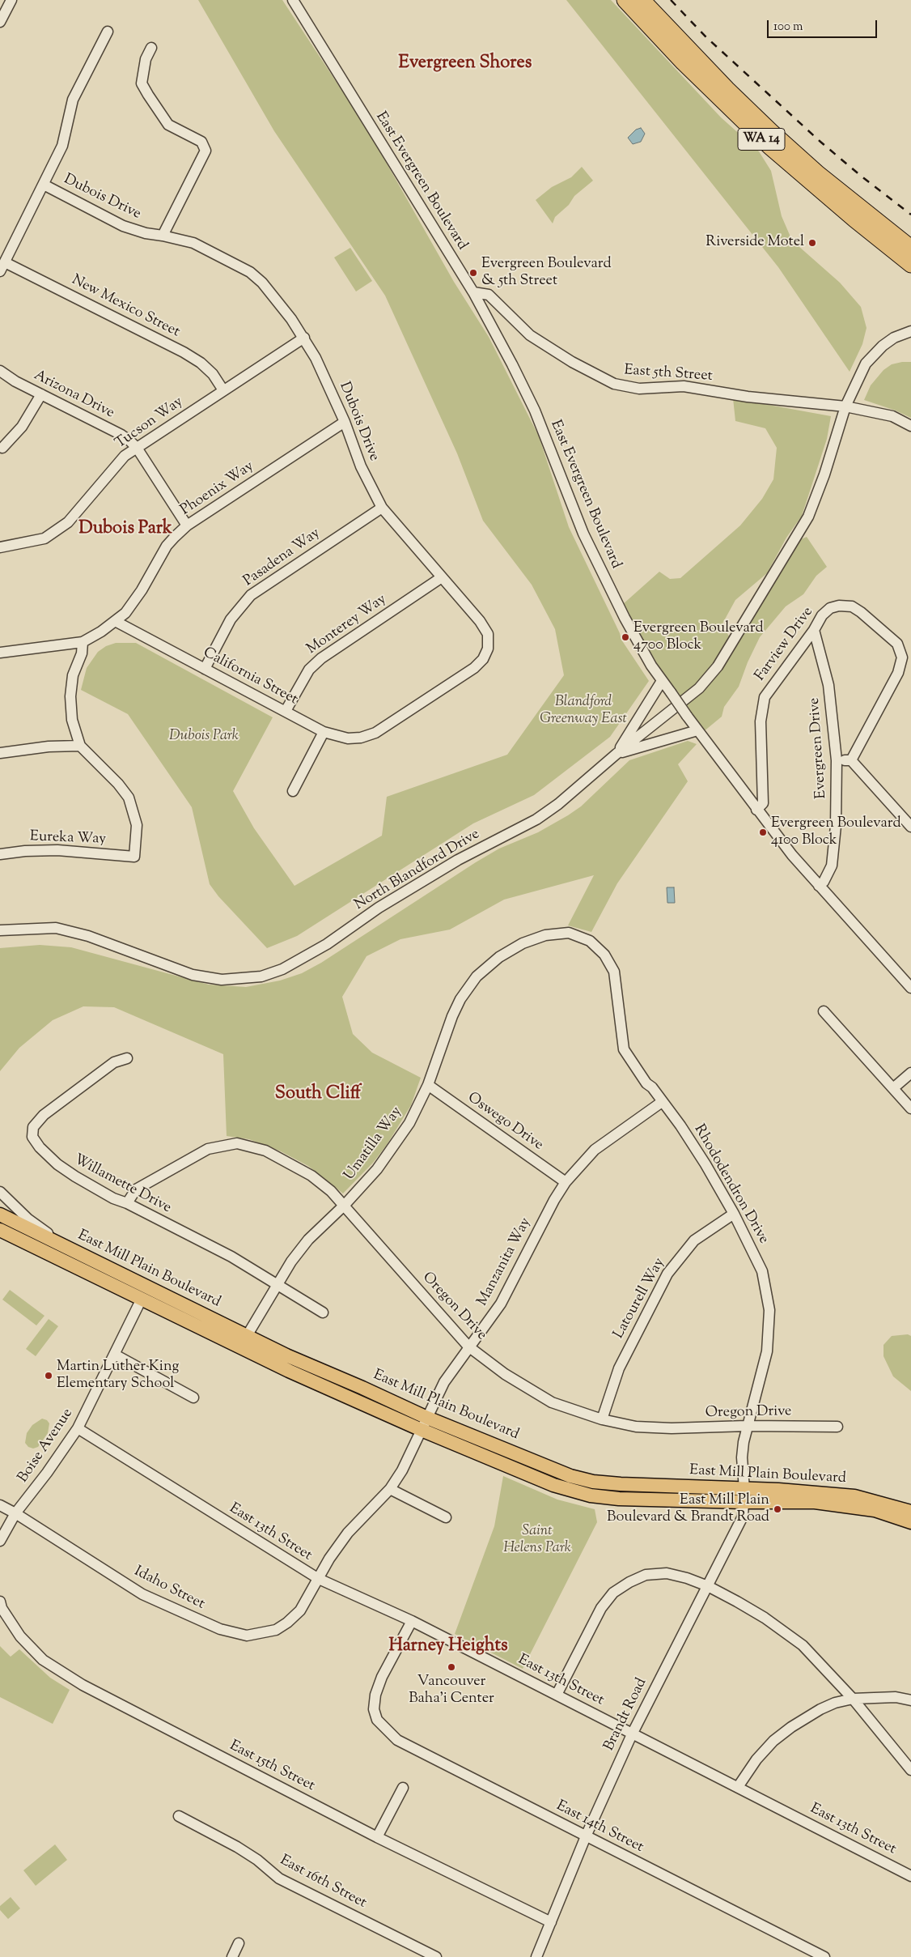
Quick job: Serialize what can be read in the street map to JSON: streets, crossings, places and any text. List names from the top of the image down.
{
  "streets": {
    "highway": ["WA 14"],
    "main road": ["East Mill Plain Boulevard"],
    "street": [
      "East Evergreen Boulevard",
      "Dubois Drive",
      "New Mexico Street",
      "East 5th Street",
      "Arizona Drive",
      "Tucson Way",
      "Phoenix Way",
      "Pasadena Way",
      "Monterey Way",
      "Farview Drive",
      "California Street",
      "Evergreen Drive",
      "Eureka Way",
      "North Blandford Drive",
      "Oswego Drive",
      "Umatilla Way",
      "Willamette Drive",
      "Rhododendron Drive",
      "Manzanita Way",
      "Latourell Way",
      "Oregon Drive",
      "Boise Avenue",
      "East 13th Street",
      "Idaho Street",
      "Brandt Road",
      "East 15th Street",
      "East 14th Street",
      "East 16th Street"
    ]
  },
  "crossings": [
    ["East Evergreen Boulevard", "East 5th Street"],
    ["East Evergreen Boulevard", "Farview Drive"],
    ["East Evergreen Boulevard", "Evergreen Drive"],
    ["Dubois Drive", "Tucson Way"],
    ["Dubois Drive", "Phoenix Way"],
    ["Dubois Drive", "Pasadena Way"],
    ["Dubois Drive", "Monterey Way"],
    ["Dubois Drive", "California Street"],
    ["New Mexico Street", "Tucson Way"],
    ["East 5th Street", "North Blandford Drive"],
    ["Arizona Drive", "Tucson Way"],
    ["Arizona Drive", "Phoenix Way"],
    ["Phoenix Way", "California Street"],
    ["Pasadena Way", "California Street"],
    ["Monterey Way", "California Street"],
    ["Farview Drive", "Evergreen Drive"],
    ["Oswego Drive", "Umatilla Way"],
    ["Oswego Drive", "Manzanita Way"],
    ["Umatilla Way", "Willamette Drive"],
    ["Umatilla Way", "Rhododendron Drive"],
    ["Umatilla Way", "East Mill Plain Boulevard"],
    ["Umatilla Way", "Oregon Drive"],
    ["Willamette Drive", "Oregon Drive"],
    ["Rhododendron Drive", "Manzanita Way"],
    ["Rhododendron Drive", "East Mill Plain Boulevard"],
    ["Rhododendron Drive", "Latourell Way"],
    ["Rhododendron Drive", "Oregon Drive"],
    ["Rhododendron Drive", "Brandt Road"],
    ["Manzanita Way", "East Mill Plain Boulevard"],
    ["Manzanita Way", "Oregon Drive"],
    ["Manzanita Way", "East 13th Street"],
    ["Manzanita Way", "Idaho Street"],
    ["East Mill Plain Boulevard", "Boise Avenue"],
    ["East Mill Plain Boulevard", "Brandt Road"],
    ["Latourell Way", "Oregon Drive"],
    ["Boise Avenue", "East 13th Street"],
    ["Boise Avenue", "Idaho Street"],
    ["East 13th Street", "Idaho Street"],
    ["East 13th Street", "Brandt Road"],
    ["East 13th Street", "East 14th Street"],
    ["Brandt Road", "East 15th Street"],
    ["Brandt Road", "East 14th Street"]
  ],
  "districts": [
    "Evergreen Shores",
    "Dubois Park",
    "South Cliff",
    "Harney Heights"
  ],
  "parks": ["Blandford Greenway East", "Dubois Park", "Saint Helens Park"],
  "places": [
    "Riverside Motel",
    "Evergreen Boulevard & 5th Street",
    "Evergreen Boulevard 4700 Block",
    "Evergreen Boulevard 4100 Block",
    "Martin Luther King Elementary School",
    "East Mill Plain Boulevard & Brandt Road",
    "Vancouver Baha'i Center"
  ],
  "scale_bar": "100 m"
}
